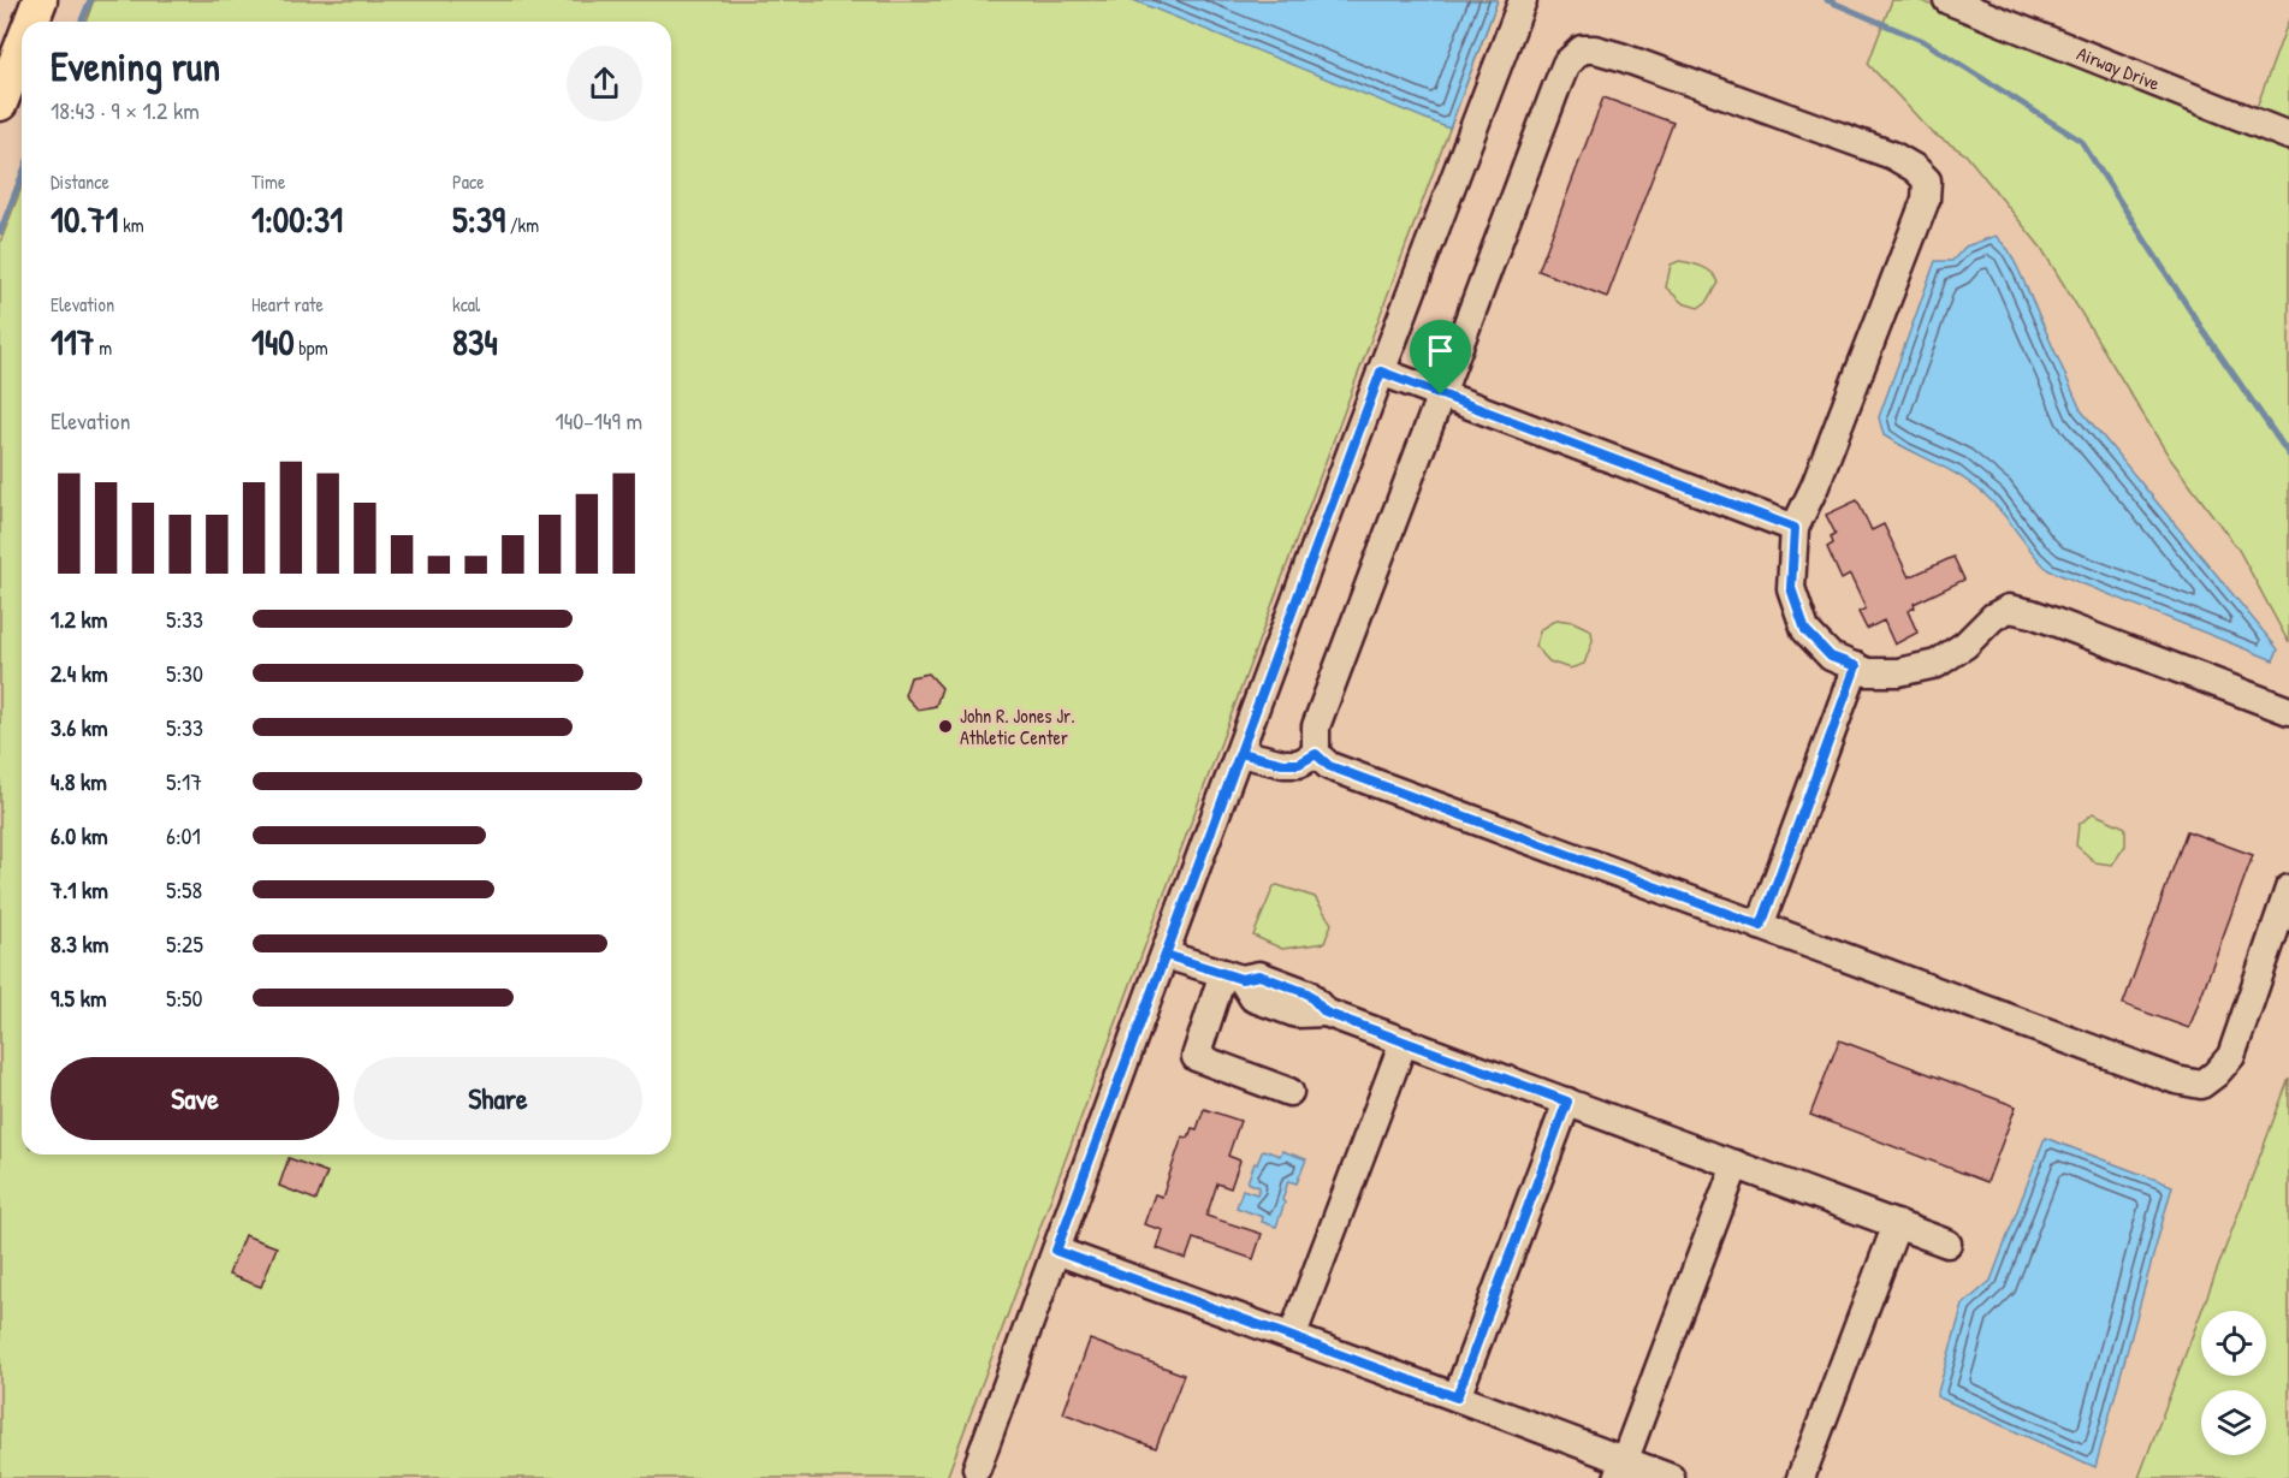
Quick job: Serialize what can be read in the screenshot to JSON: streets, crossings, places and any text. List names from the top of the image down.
{
  "streets": {
    "street": ["Airway Drive"]
  },
  "places": ["John R. Jones Jr. Athletic Center"],
  "page": {
    "heading": ["Evening run", "18:43 · 9 × 1.2 km"],
    "stats": [
      ["Distance", "10.71 km"],
      ["Time", "1:00:31"],
      ["Pace", "5:39 /km"],
      ["Elevation", "117 m"],
      ["Heart rate", "140 bpm"],
      ["kcal", "834"]
    ],
    "chart": ["Elevation", "140–149 m"],
    "list": [
      {
        "name": "1.2 km",
        "note": "5:33"
      },
      {
        "name": "2.4 km",
        "note": "5:30"
      },
      {
        "name": "3.6 km",
        "note": "5:33"
      },
      {
        "name": "4.8 km",
        "note": "5:17"
      },
      {
        "name": "6.0 km",
        "note": "6:01"
      },
      {
        "name": "7.1 km",
        "note": "5:58"
      },
      {
        "name": "8.3 km",
        "note": "5:25"
      },
      {
        "name": "9.5 km",
        "note": "5:50"
      }
    ],
    "buttons": ["Save", "Share"]
  }
}
